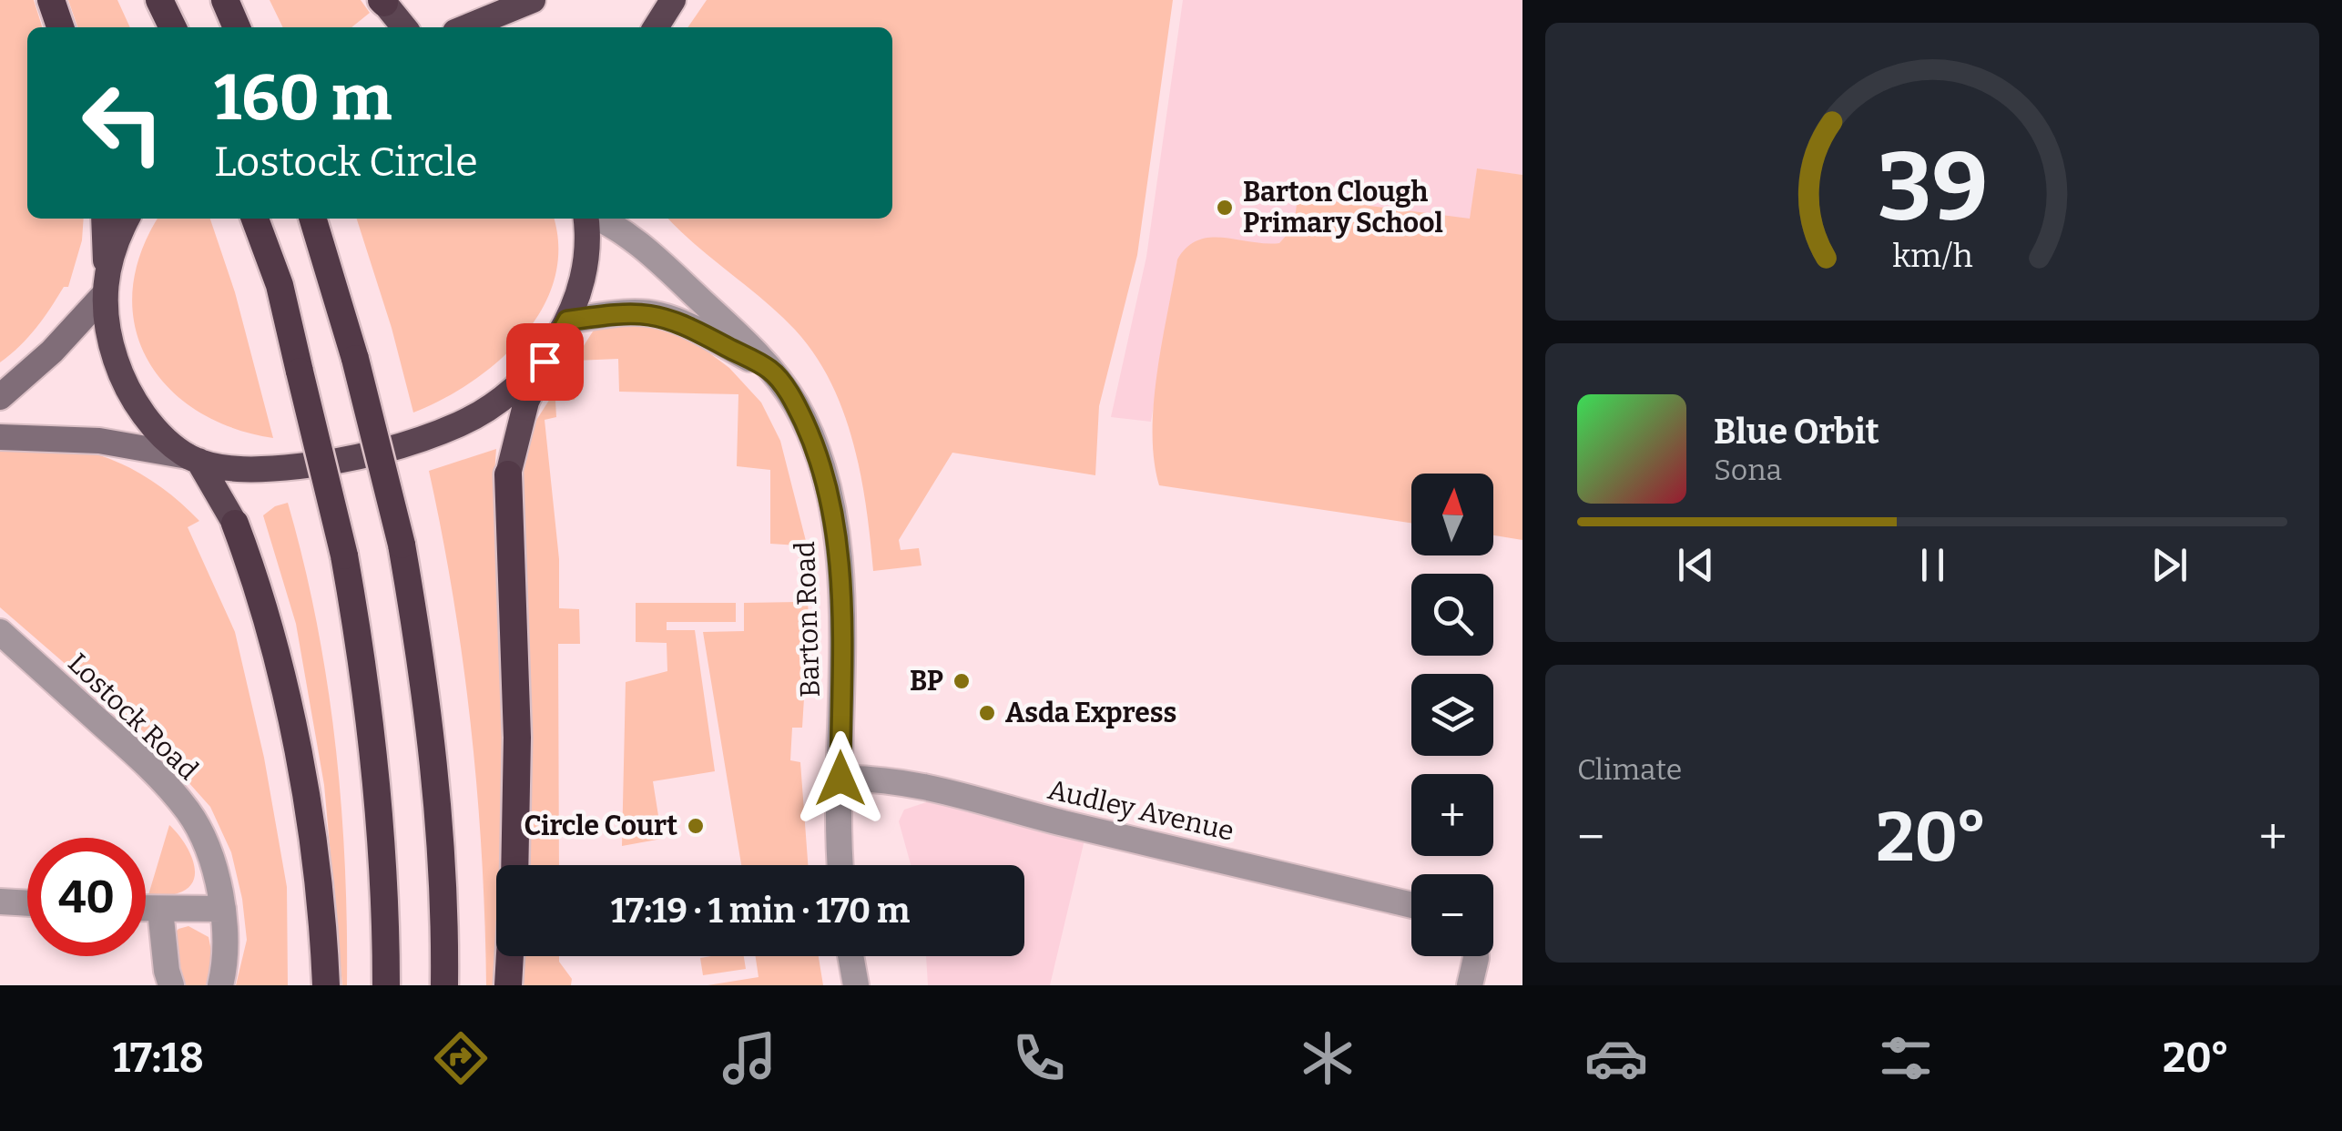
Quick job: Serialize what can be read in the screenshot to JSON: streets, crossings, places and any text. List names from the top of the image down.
{
  "streets": {
    "street": ["Barton Road", "Lostock Road", "Audley Avenue"]
  },
  "crossings": [
    ["Barton Road", "Audley Avenue"]
  ],
  "places": [
    "Barton Clough Primary School",
    "BP",
    "Asda Express",
    "Circle Court"
  ],
  "north": "top",
  "page": {
    "turn": ["160 m", "Lostock Circle"],
    "song": ["Blue Orbit", "Sona"],
    "map_buttons": ["+", "−"],
    "tile": "Climate",
    "heat": ["−", "20°", "+"],
    "limit": "40",
    "trip": "17:19 · 1 min · 170 m",
    "tabs": ["17:18", "20°"],
    "gauge": ["39", "km/h"]
  }
}
